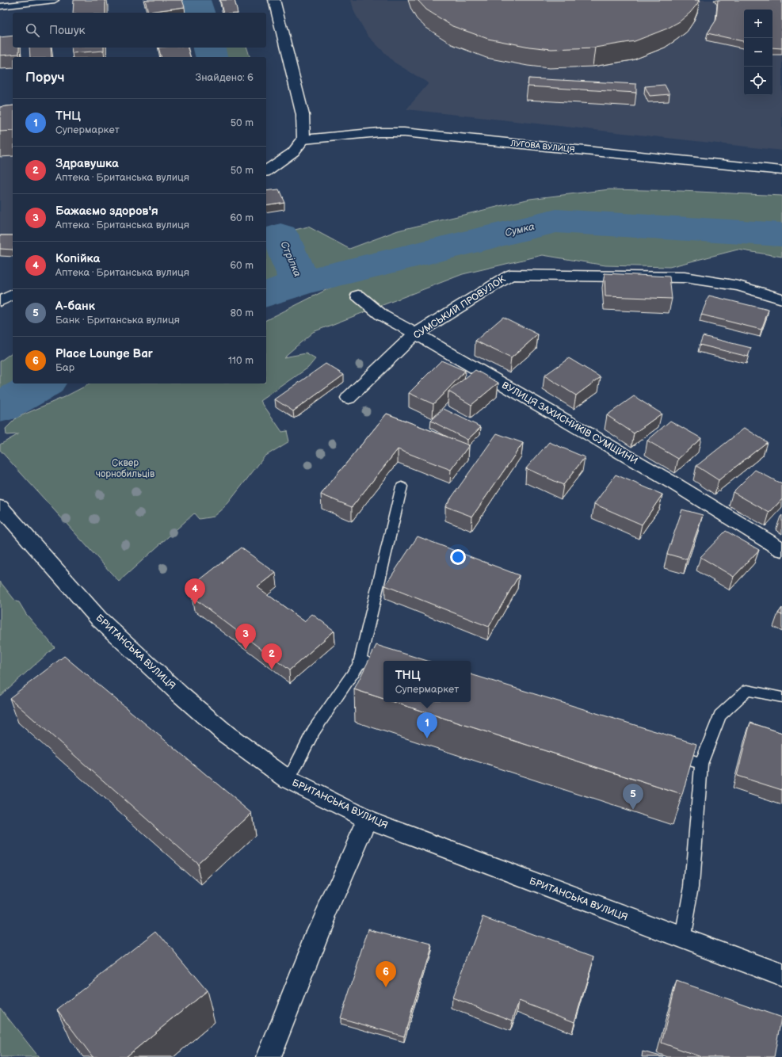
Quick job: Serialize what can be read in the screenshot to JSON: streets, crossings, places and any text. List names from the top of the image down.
{
  "streets": {
    "street": [
      "ЛУГОВА ВУЛИЦЯ",
      "СУМСЬКИЙ ПРОВУЛОК",
      "ВУЛИЦЯ ЗАХИСНИКІВ СУМЩИНИ",
      "БРИТАНСЬКА ВУЛИЦЯ"
    ]
  },
  "crossings": [
    ["СУМСЬКИЙ ПРОВУЛОК", "ВУЛИЦЯ ЗАХИСНИКІВ СУМЩИНИ"]
  ],
  "water": ["Сумка", "Стрілка"],
  "parks": ["Сквер чорнобильців"],
  "page": {
    "map_buttons": ["+", "−"],
    "search": "Пошук",
    "heading": ["Поруч", "Знайдено: 6"],
    "list": [
      {
        "mark": "1",
        "name": "ТНЦ",
        "note": "Супермаркет",
        "value": "50 m"
      },
      {
        "mark": "2",
        "name": "Здравушка",
        "note": "Аптека · Британська вулиця",
        "value": "50 m"
      },
      {
        "mark": "3",
        "name": "Бажаємо здоров'я",
        "note": "Аптека · Британська вулиця",
        "value": "60 m"
      },
      {
        "mark": "4",
        "name": "Копійка",
        "note": "Аптека · Британська вулиця",
        "value": "60 m"
      },
      {
        "mark": "5",
        "name": "А-банк",
        "note": "Банк · Британська вулиця",
        "value": "80 m"
      },
      {
        "mark": "6",
        "name": "Place Lounge Bar",
        "note": "Бар",
        "value": "110 m"
      }
    ],
    "pins": [
      "4",
      "3",
      "2",
      "1",
      "5",
      "6"
    ],
    "popup": ["ТНЦ", "Супермаркет"]
  }
}
